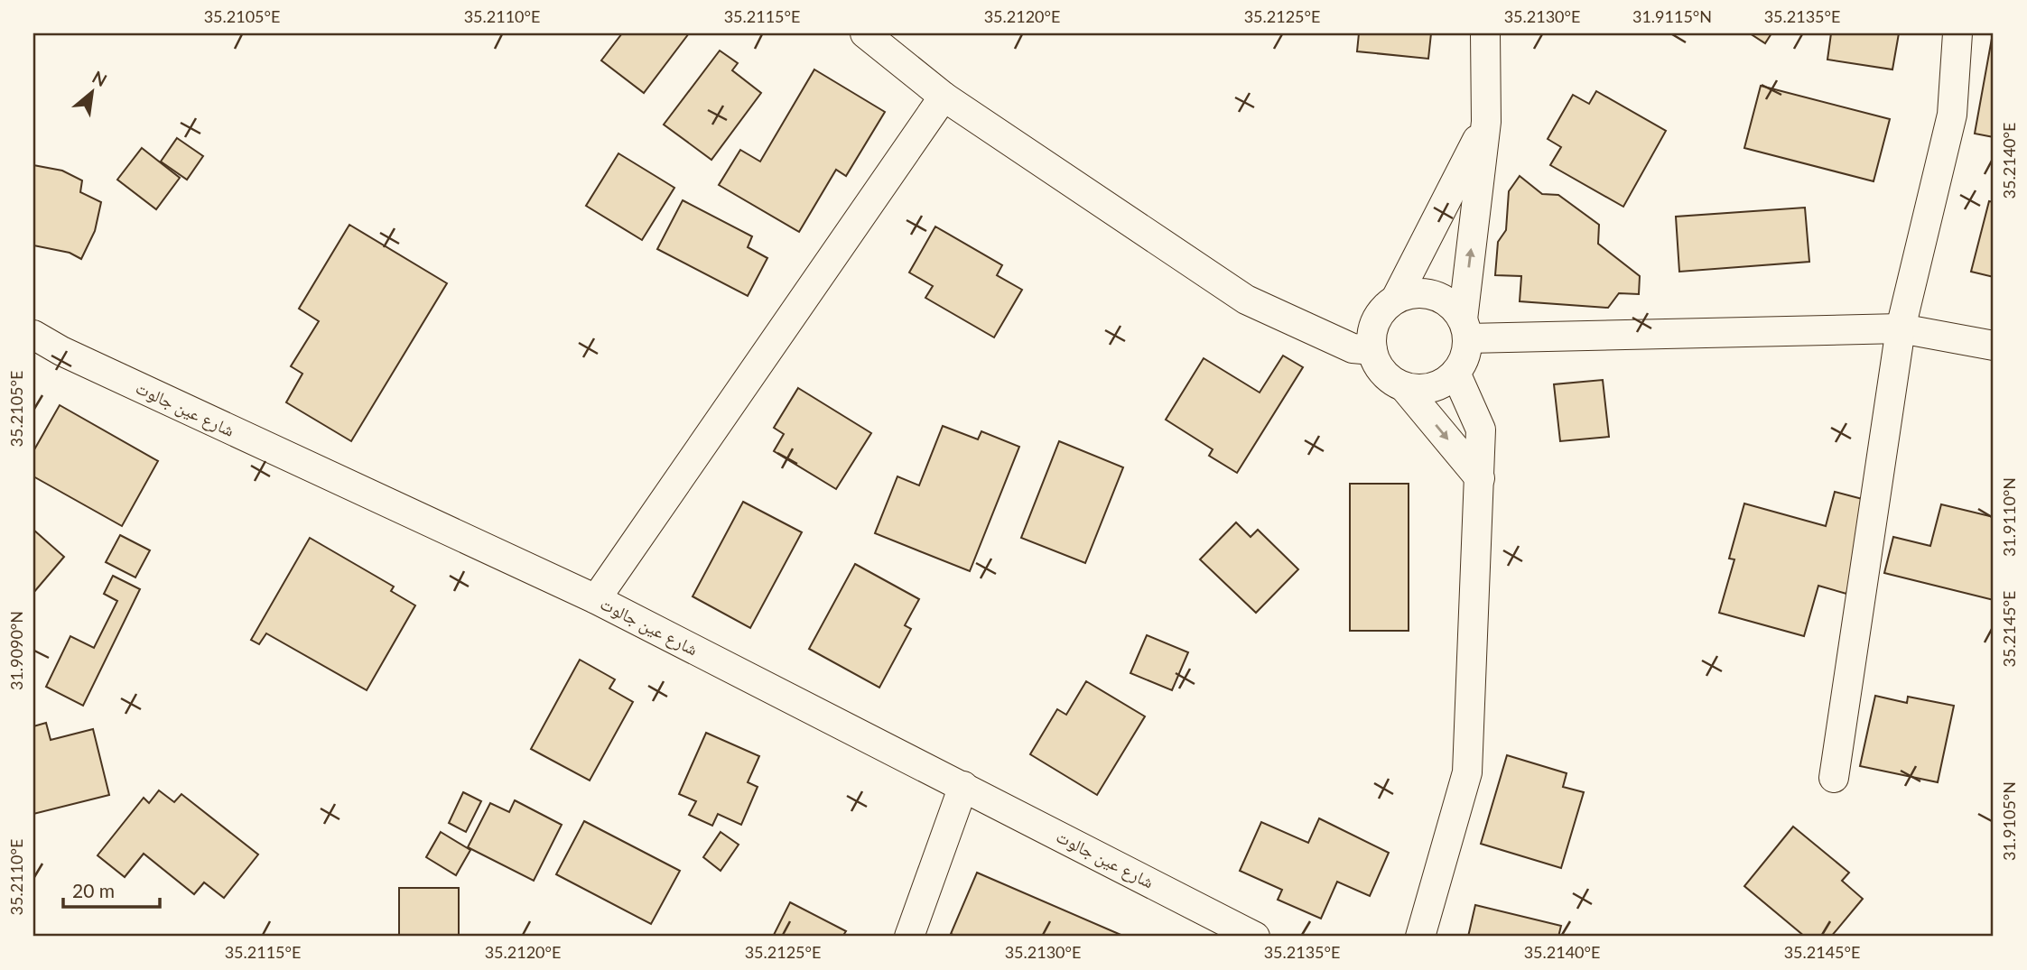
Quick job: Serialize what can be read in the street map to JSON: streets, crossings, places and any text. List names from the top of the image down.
{
  "streets": {
    "street": ["شارع عين جالوت"]
  },
  "scale_bar": "20 m",
  "north": "top right",
  "coordinates": [
    "35.2105°E",
    "35.2110°E",
    "35.2115°E",
    "35.2120°E",
    "35.2125°E",
    "35.2130°E",
    "31.9115°N",
    "35.2135°E",
    "35.2140°E",
    "31.9110°N",
    "35.2145°E",
    "31.9090°N",
    "31.9105°N"
  ]
}
